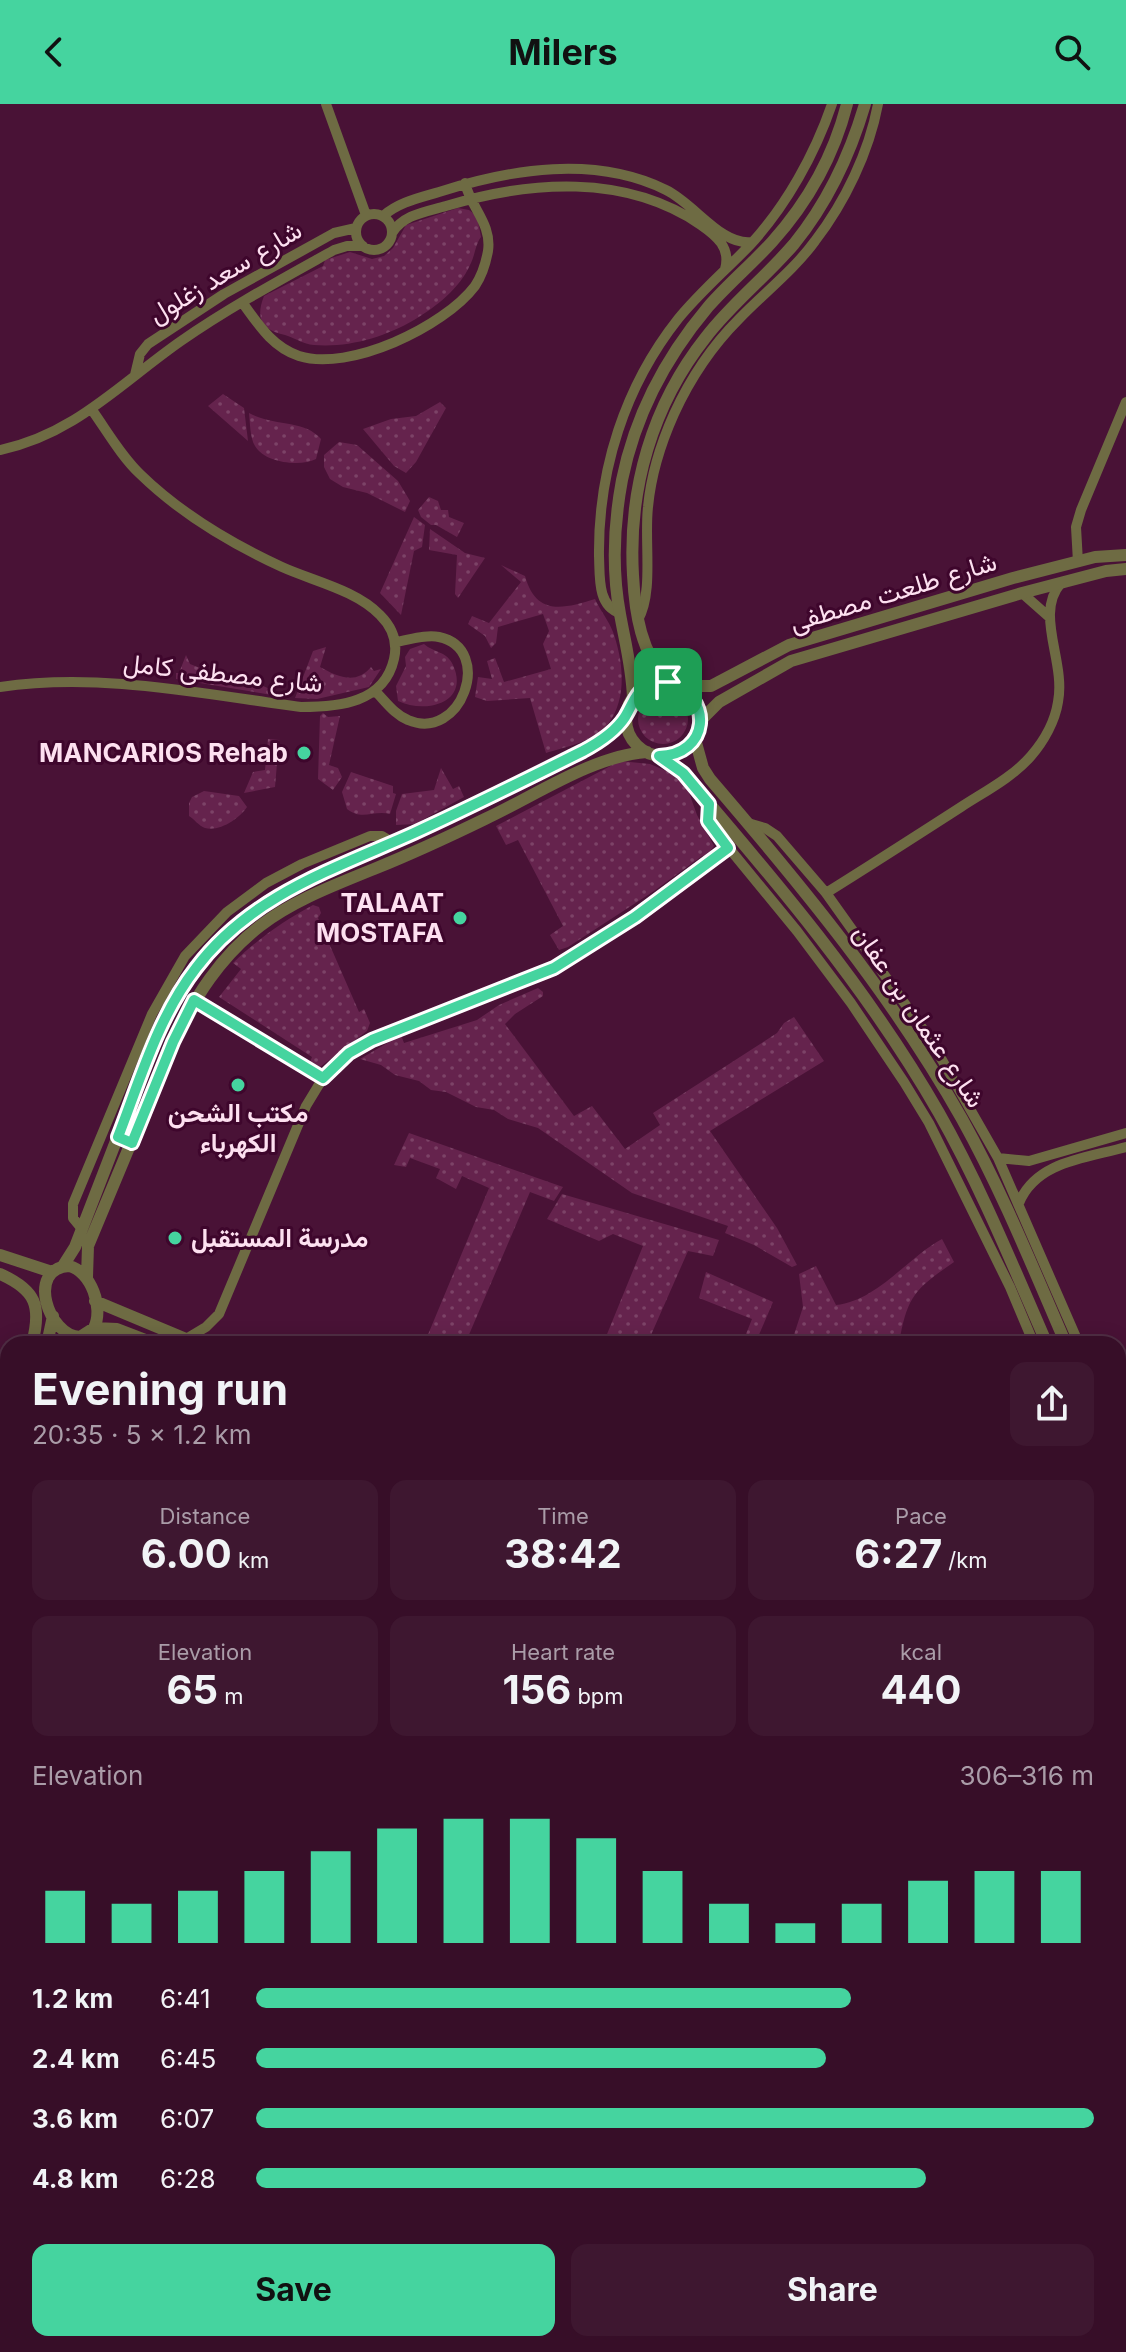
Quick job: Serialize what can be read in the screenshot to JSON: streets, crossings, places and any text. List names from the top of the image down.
{
  "streets": {
    "street": [
      "شارع سعد زغلول",
      "شارع طلعت مصطفى",
      "شارع مصطفى كامل",
      "شارع عثمان بن عفان"
    ]
  },
  "crossings": [
    ["شارع طلعت مصطفى", "شارع عثمان بن عفان"]
  ],
  "places": [
    "MANCARIOS Rehab",
    "TALAAT MOSTAFA",
    "مكتب الشحن الكهرباء",
    "مدرسة المستقبل"
  ],
  "page": {
    "header": "Milers",
    "heading": ["Evening run", "20:35 · 5 × 1.2 km"],
    "stats": [
      ["Distance", "6.00 km"],
      ["Time", "38:42"],
      ["Pace", "6:27 /km"],
      ["Elevation", "65 m"],
      ["Heart rate", "156 bpm"],
      ["kcal", "440"]
    ],
    "chart": ["Elevation", "306–316 m"],
    "list": [
      {
        "name": "1.2 km",
        "note": "6:41"
      },
      {
        "name": "2.4 km",
        "note": "6:45"
      },
      {
        "name": "3.6 km",
        "note": "6:07"
      },
      {
        "name": "4.8 km",
        "note": "6:28"
      }
    ],
    "buttons": ["Save", "Share"]
  }
}
